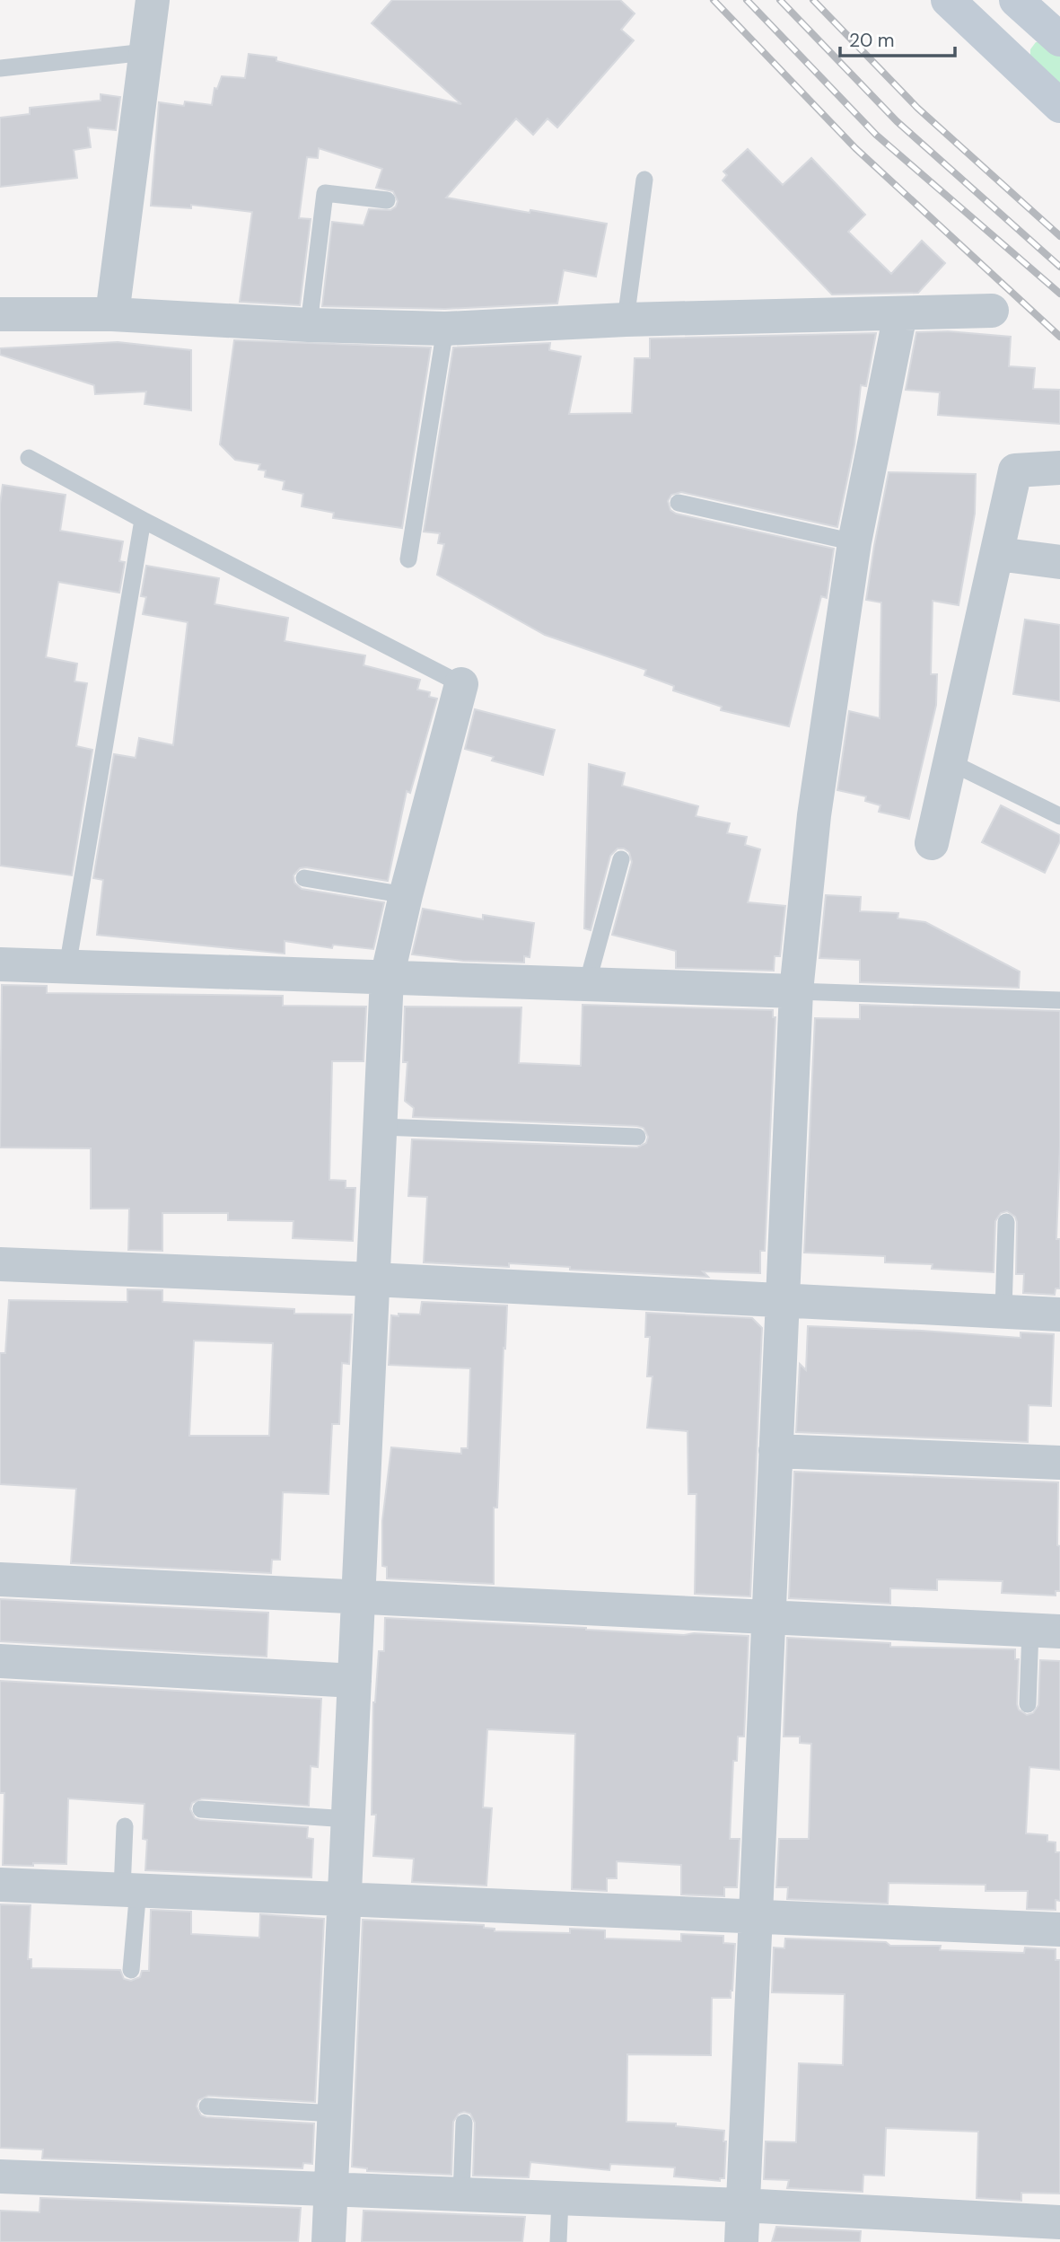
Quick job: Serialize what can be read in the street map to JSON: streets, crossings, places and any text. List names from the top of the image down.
{
  "scale_bar": "20 m"
}
